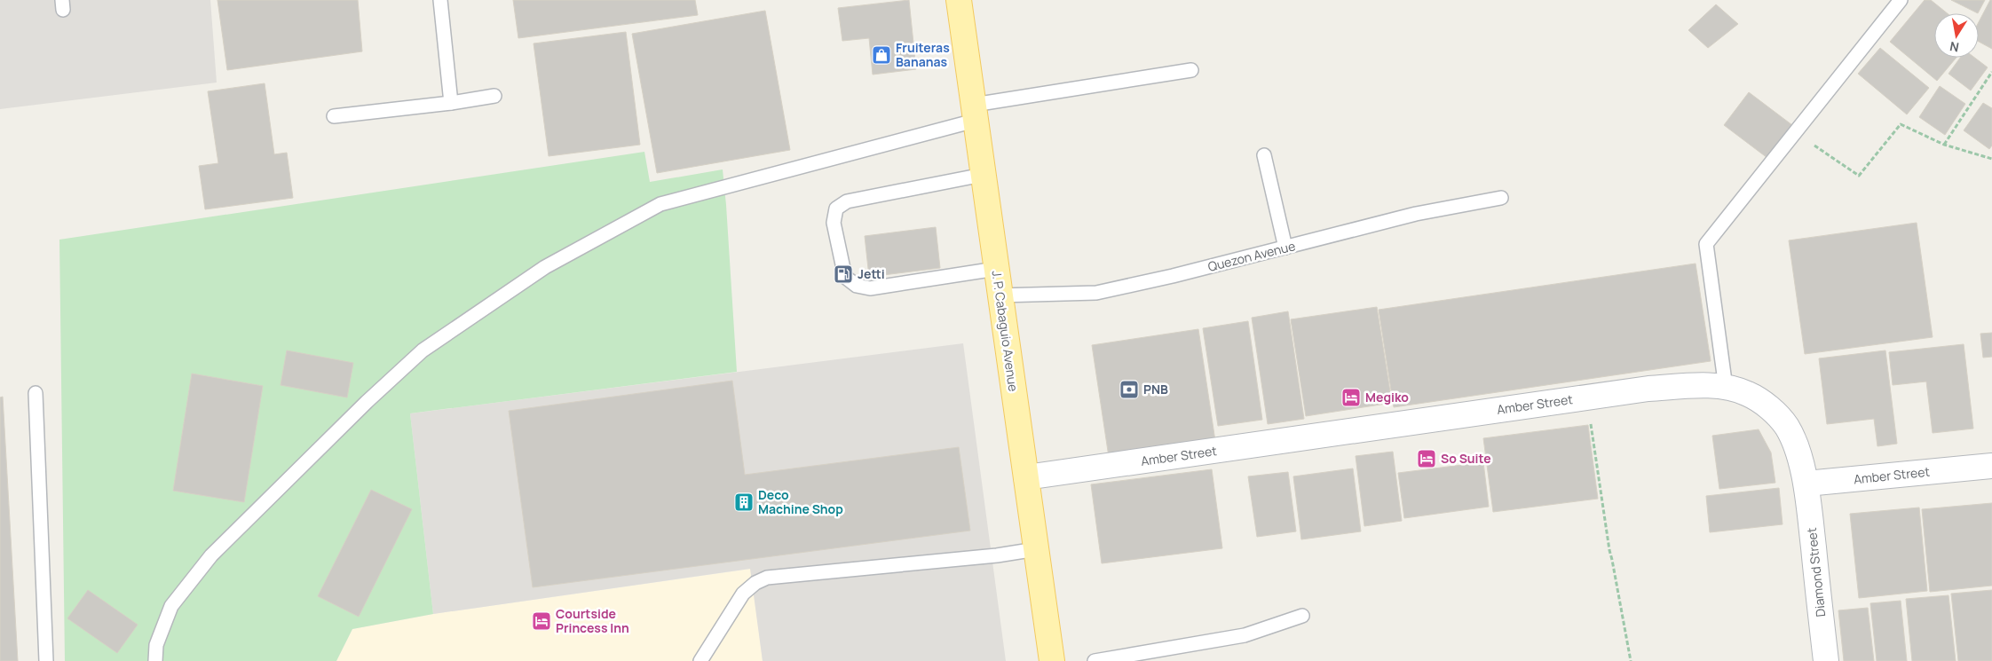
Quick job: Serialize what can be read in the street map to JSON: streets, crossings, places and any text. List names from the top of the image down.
{
  "streets": {
    "main road": ["J. P. Cabaguio Avenue"],
    "street": ["Amber Street", "Diamond Street"],
    "lane": ["Quezon Avenue"]
  },
  "crossings": [
    ["Quezon Avenue", "J. P. Cabaguio Avenue"],
    ["J. P. Cabaguio Avenue", "Amber Street"],
    ["Amber Street", "Diamond Street"]
  ],
  "places": {
    "shop": ["Fruiteras Bananas"],
    "fuel station": ["Jetti"],
    "bank": ["PNB"],
    "hotel": ["Megiko", "So Suite", "Courtside Princess Inn"],
    "building": ["Deco Machine Shop"]
  },
  "north": "bottom"
}
